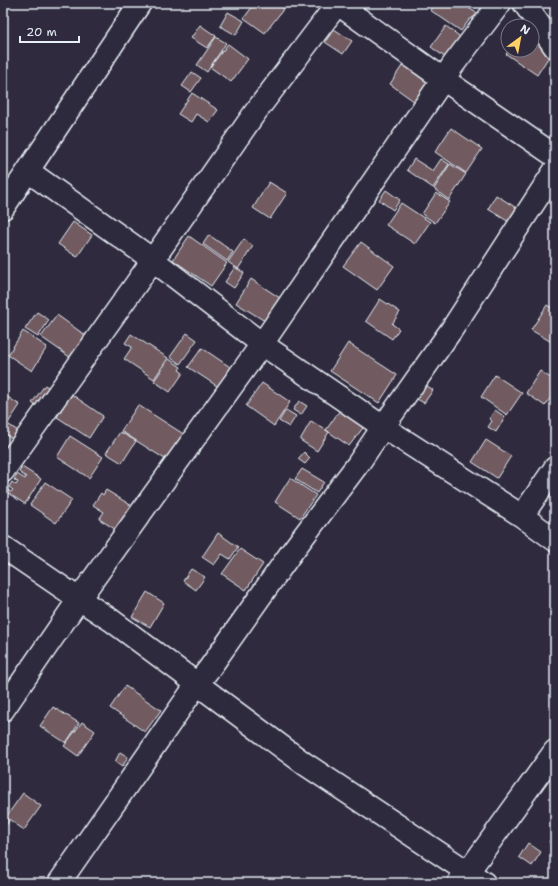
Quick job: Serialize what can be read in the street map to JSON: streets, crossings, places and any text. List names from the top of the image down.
{
  "scale_bar": "20 m",
  "north": "top right"
}
